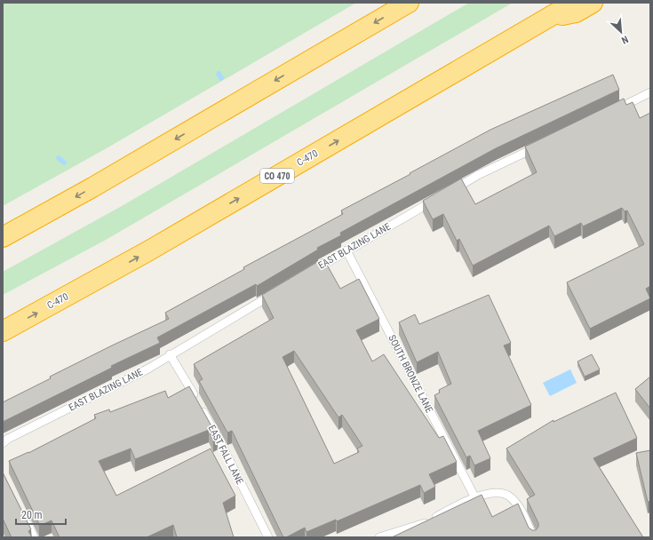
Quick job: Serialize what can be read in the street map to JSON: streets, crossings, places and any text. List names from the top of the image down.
{
  "streets": {
    "highway": ["C-470", "CO 470"],
    "lane": ["EAST BLAZING LANE", "SOUTH BRONZE LANE", "EAST FALL LANE"]
  },
  "crossings": [
    ["EAST BLAZING LANE", "SOUTH BRONZE LANE"],
    ["EAST BLAZING LANE", "EAST FALL LANE"]
  ],
  "scale_bar": "20 m",
  "north": "bottom right"
}
